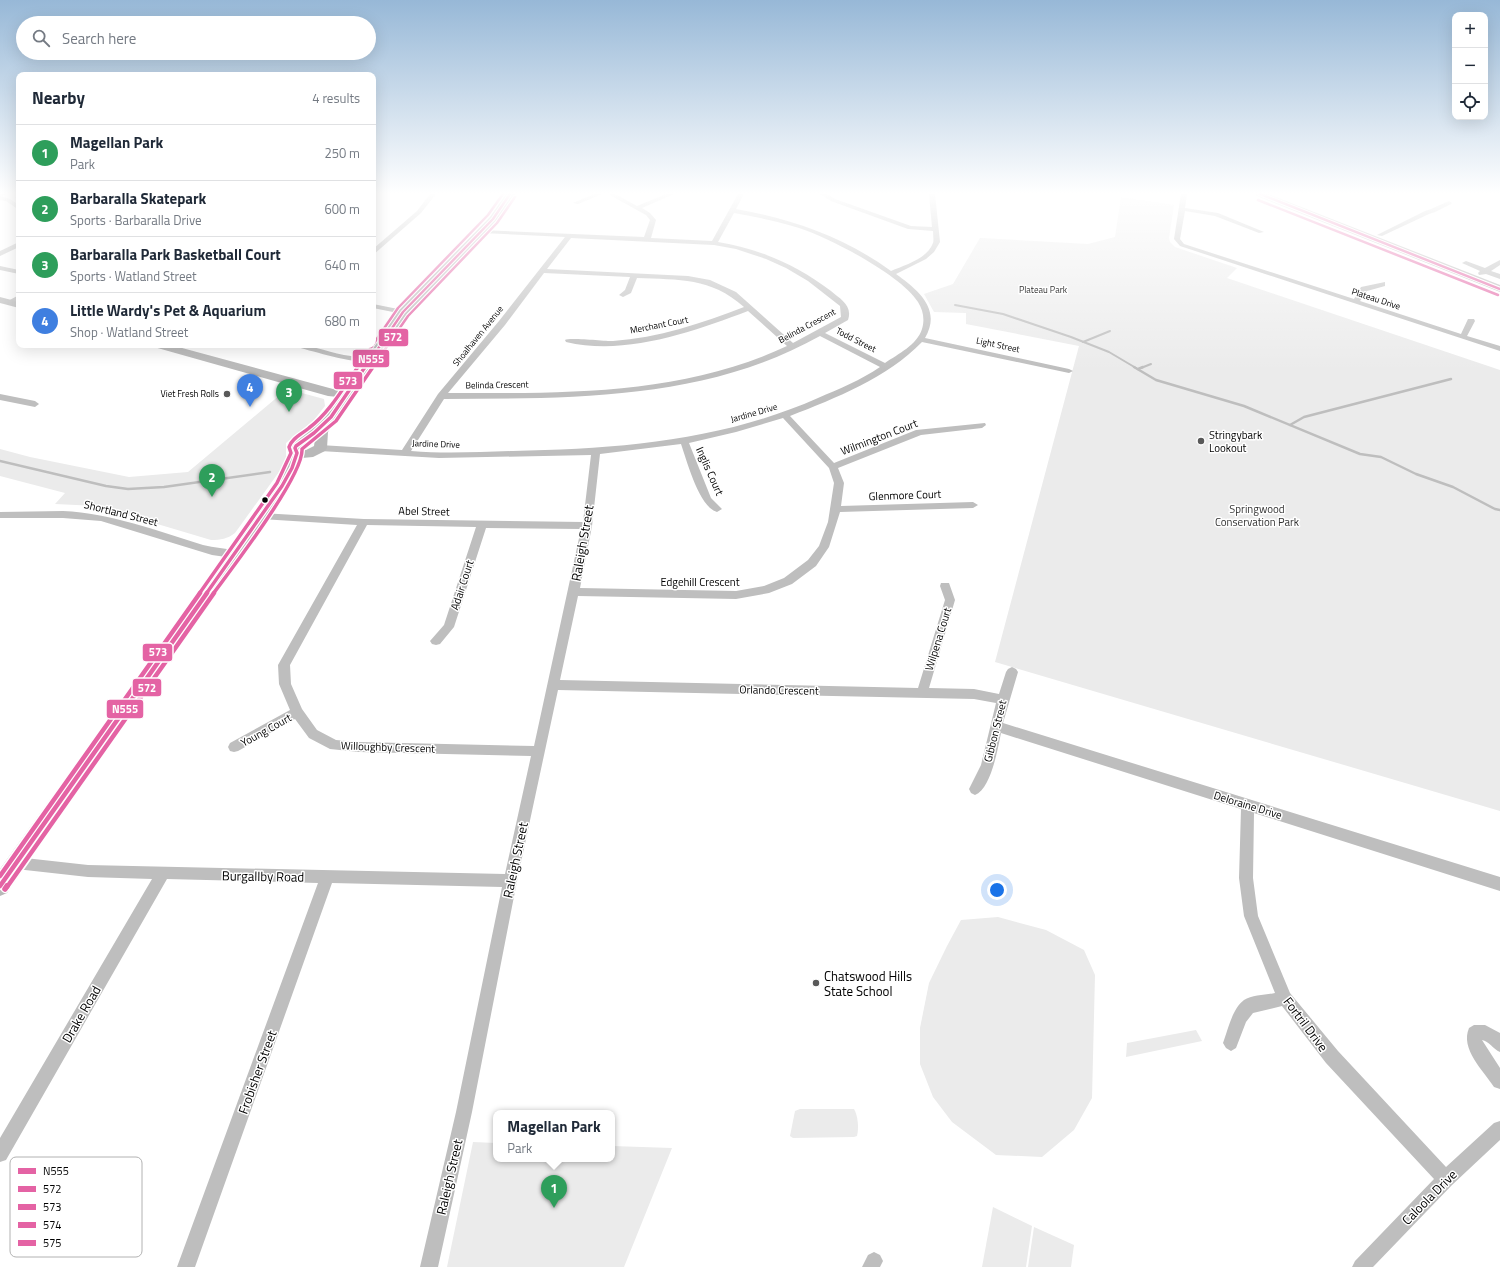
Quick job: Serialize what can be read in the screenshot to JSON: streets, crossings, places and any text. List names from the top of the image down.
{
  "streets": {
    "street": [
      "Plateau Drive",
      "Merchant Court",
      "Belinda Crescent",
      "Shoalhaven Avenue",
      "Todd Street",
      "Light Street",
      "Jardine Drive",
      "Wilmington Court",
      "Inglis Court",
      "Glenmore Court",
      "Abel Street",
      "Shortland Street",
      "Raleigh Street",
      "Edgehill Crescent",
      "Adair Court",
      "Wilpena Court",
      "Orlando Crescent",
      "Young Court",
      "Gibbon Street",
      "Willoughby Crescent",
      "Deloraine Drive",
      "Burgallby Road",
      "Drake Road",
      "Fortril Drive",
      "Frobisher Street",
      "Caloola Drive"
    ]
  },
  "crossings": [
    ["Belinda Crescent", "Shoalhaven Avenue"],
    ["Belinda Crescent", "Todd Street"],
    ["Shoalhaven Avenue", "Jardine Drive"],
    ["Todd Street", "Jardine Drive"],
    ["Light Street", "Jardine Drive"],
    ["Jardine Drive", "Inglis Court"],
    ["Jardine Drive", "Raleigh Street"],
    ["Jardine Drive", "Edgehill Crescent"],
    ["Wilmington Court", "Edgehill Crescent"],
    ["Glenmore Court", "Edgehill Crescent"],
    ["Abel Street", "Raleigh Street"],
    ["Abel Street", "Adair Court"],
    ["Abel Street", "Willoughby Crescent"],
    ["Raleigh Street", "Edgehill Crescent"],
    ["Raleigh Street", "Orlando Crescent"],
    ["Raleigh Street", "Willoughby Crescent"],
    ["Raleigh Street", "Burgallby Road"],
    ["Wilpena Court", "Orlando Crescent"],
    ["Orlando Crescent", "Gibbon Street"],
    ["Young Court", "Willoughby Crescent"],
    ["Gibbon Street", "Deloraine Drive"],
    ["Deloraine Drive", "Fortril Drive"],
    ["Burgallby Road", "Drake Road"],
    ["Burgallby Road", "Frobisher Street"],
    ["Fortril Drive", "Caloola Drive"]
  ],
  "parks": ["Plateau Park", "Springwood Conservation Park"],
  "places": ["Viet Fresh Rolls", "Stringybark Lookout", "Chatswood Hills State School"],
  "lines": [
    "transit line N555",
    "transit line 572",
    "transit line 573",
    "transit line 574",
    "transit line 575"
  ],
  "legend": [
    "N555",
    "572",
    "573",
    "574",
    "575"
  ],
  "page": {
    "map_buttons": ["+", "−"],
    "search": "Search here",
    "heading": ["Nearby", "4 results"],
    "list": [
      {
        "mark": "1",
        "name": "Magellan Park",
        "note": "Park",
        "value": "250 m"
      },
      {
        "mark": "2",
        "name": "Barbaralla Skatepark",
        "note": "Sports · Barbaralla Drive",
        "value": "600 m"
      },
      {
        "mark": "3",
        "name": "Barbaralla Park Basketball Court",
        "note": "Sports · Watland Street",
        "value": "640 m"
      },
      {
        "mark": "4",
        "name": "Little Wardy's Pet & Aquarium",
        "note": "Shop · Watland Street",
        "value": "680 m"
      }
    ],
    "pins": [
      "4",
      "3",
      "2",
      "1"
    ],
    "popup": ["Magellan Park", "Park"]
  }
}
